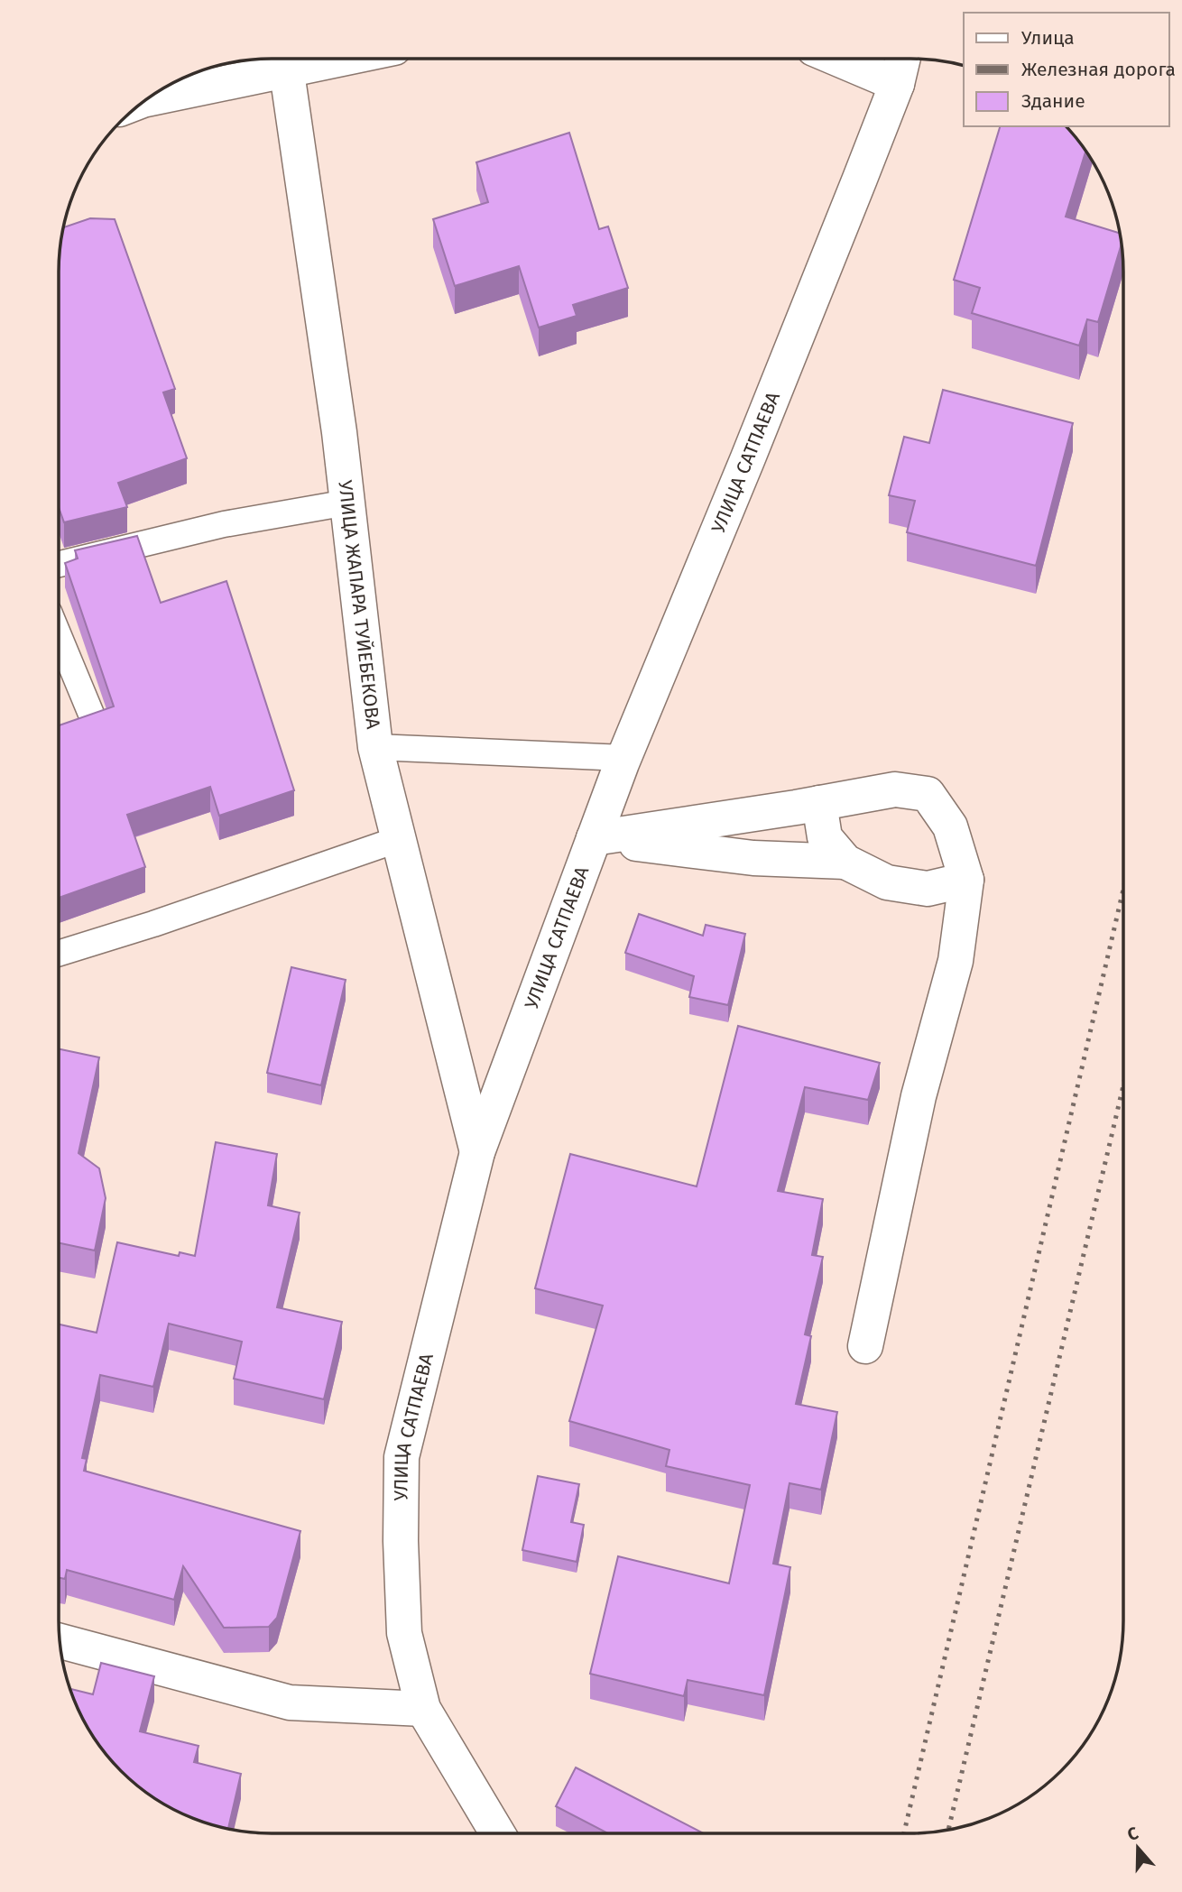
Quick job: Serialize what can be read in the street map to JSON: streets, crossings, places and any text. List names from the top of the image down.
{
  "streets": {
    "street": ["УЛИЦА САТПАЕВА", "УЛИЦА ЖАПАРА ТУЙЕБЕКОВА"]
  },
  "crossings": [
    ["УЛИЦА САТПАЕВА", "УЛИЦА ЖАПАРА ТУЙЕБЕКОВА"]
  ],
  "legend": ["Улица", "Железная дорога", "Здание"],
  "north": "top"
}
